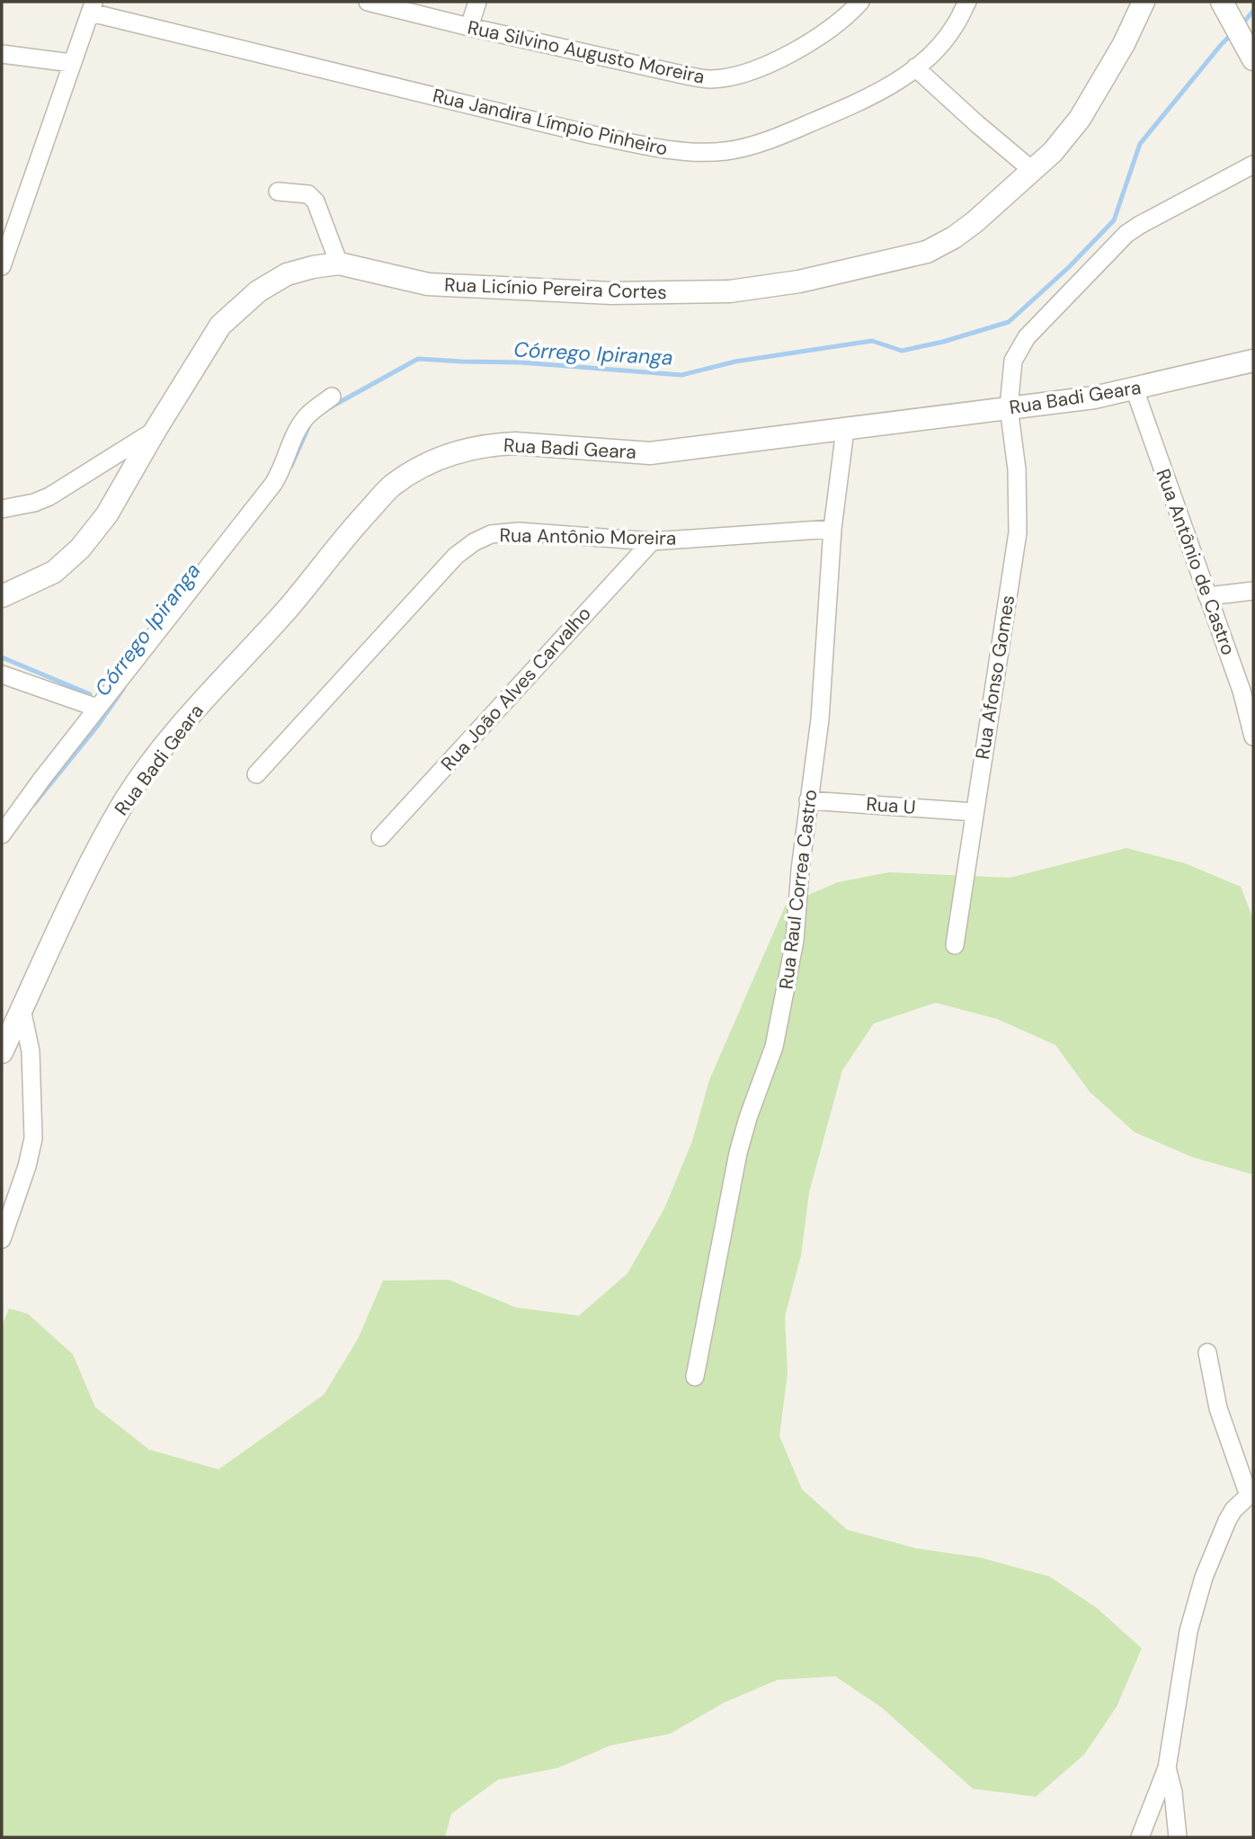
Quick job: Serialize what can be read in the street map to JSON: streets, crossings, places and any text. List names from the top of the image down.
{
  "streets": {
    "street": [
      "Rua Silvino Augusto Moreira",
      "Rua Jandira Límpio Pinheiro",
      "Rua Licínio Pereira Cortes",
      "Rua Badi Geara",
      "Rua Antônio Moreira",
      "Rua Antônio de Castro",
      "Rua Afonso Gomes",
      "Rua João Alves Carvalho",
      "Rua U",
      "Rua Raul Correa Castro"
    ]
  },
  "crossings": [
    ["Rua Badi Geara", "Rua Antônio de Castro"],
    ["Rua Badi Geara", "Rua Afonso Gomes"],
    ["Rua Badi Geara", "Rua Raul Correa Castro"],
    ["Rua Antônio Moreira", "Rua João Alves Carvalho"],
    ["Rua Antônio Moreira", "Rua Raul Correa Castro"],
    ["Rua Afonso Gomes", "Rua U"],
    ["Rua U", "Rua Raul Correa Castro"]
  ],
  "water": ["Córrego Ipiranga"]
}
